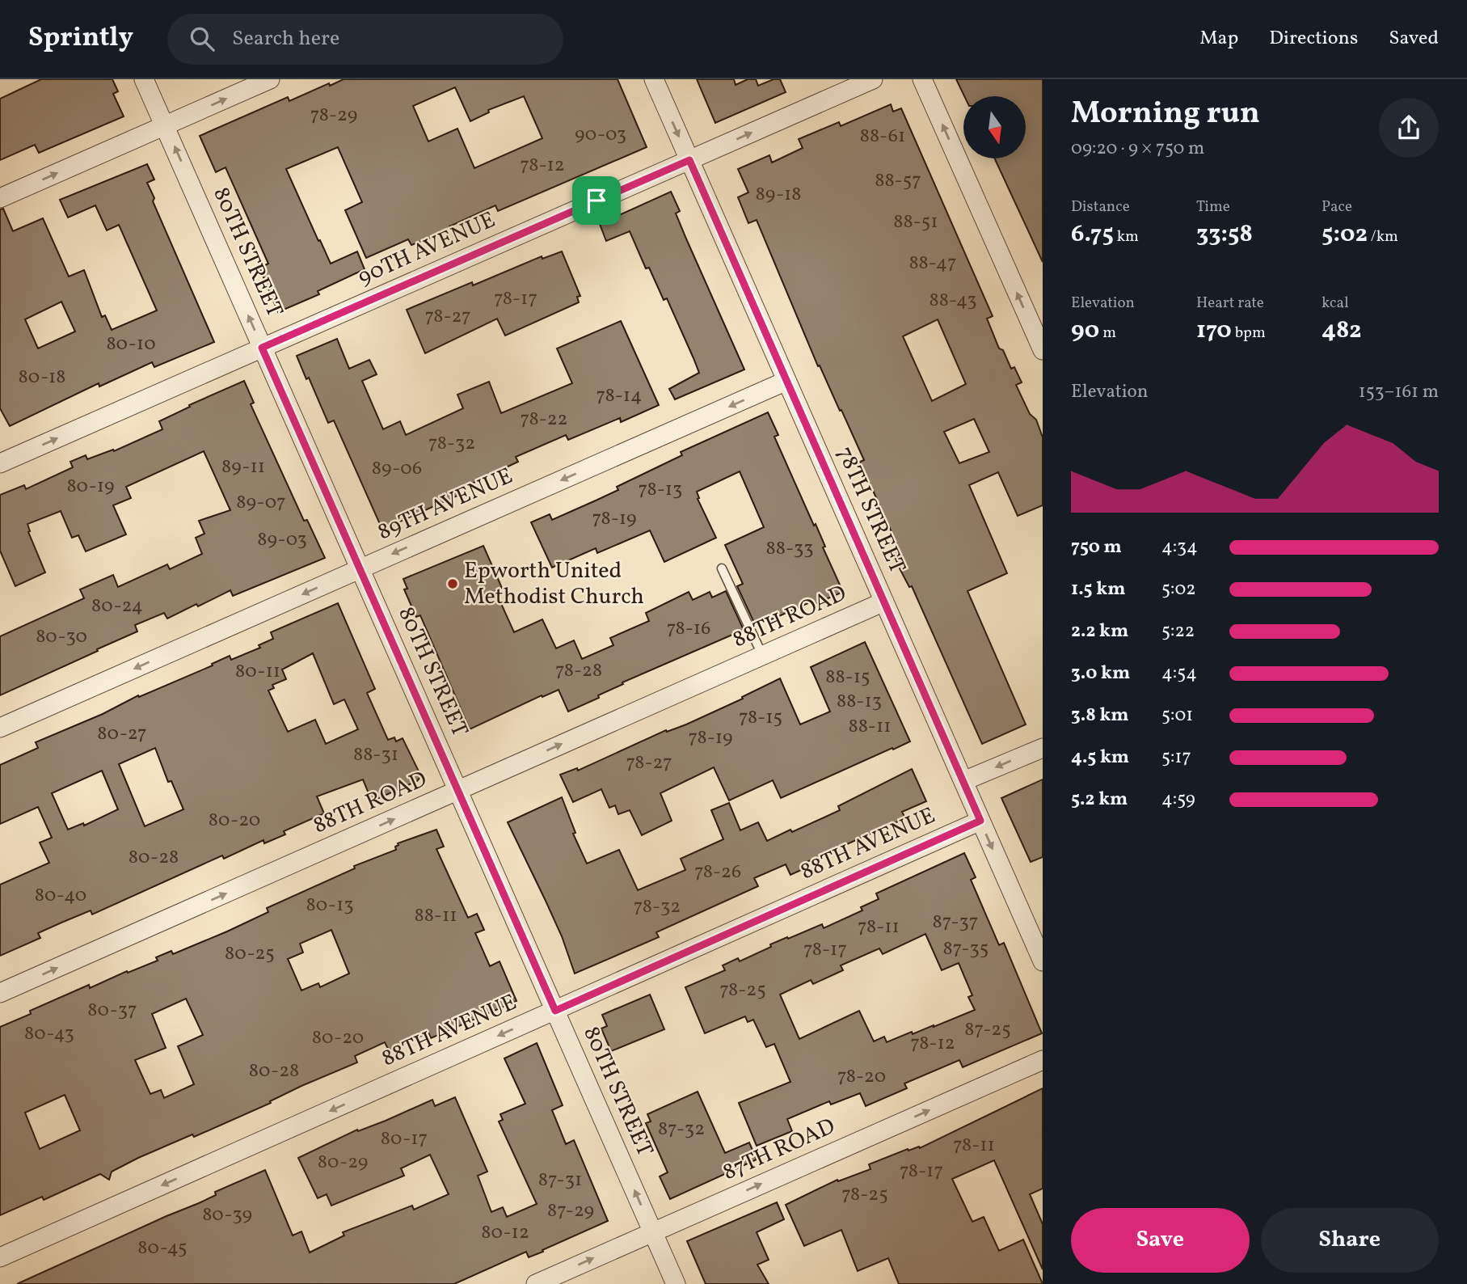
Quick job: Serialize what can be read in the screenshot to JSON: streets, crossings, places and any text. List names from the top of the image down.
{
  "streets": {
    "street": [
      "90TH AVENUE",
      "80TH STREET",
      "89TH AVENUE",
      "78TH STREET",
      "88TH ROAD",
      "88TH AVENUE",
      "87TH ROAD"
    ]
  },
  "crossings": [
    ["90TH AVENUE", "80TH STREET"],
    ["90TH AVENUE", "78TH STREET"],
    ["80TH STREET", "89TH AVENUE"],
    ["80TH STREET", "88TH ROAD"],
    ["80TH STREET", "88TH AVENUE"],
    ["80TH STREET", "87TH ROAD"],
    ["89TH AVENUE", "78TH STREET"],
    ["78TH STREET", "88TH ROAD"],
    ["78TH STREET", "88TH AVENUE"]
  ],
  "one_way": [
    "90TH AVENUE",
    "80TH STREET",
    "89TH AVENUE",
    "88TH ROAD",
    "88TH AVENUE",
    "87TH ROAD"
  ],
  "places": ["Epworth United Methodist Church"],
  "house_numbers": [
    "78-29",
    "90-03",
    "88-61",
    "78-12",
    "88-57",
    "89-18",
    "88-51",
    "88-47",
    "78-17",
    "88-43",
    "78-27",
    "80-10",
    "80-18",
    "78-14",
    "78-22",
    "78-32",
    "89-11",
    "89-06",
    "80-19",
    "78-13",
    "89-07",
    "78-19",
    "89-03",
    "88-33",
    "80-24",
    "78-16",
    "80-30",
    "78-28",
    "80-11",
    "88-15",
    "88-13",
    "78-15",
    "88-11",
    "80-27",
    "78-19",
    "88-31",
    "78-27",
    "80-20",
    "80-28",
    "78-26",
    "80-40",
    "80-13",
    "78-32",
    "88-11",
    "87-37",
    "78-11",
    "87-35",
    "78-17",
    "80-25",
    "78-25",
    "80-37",
    "87-25",
    "80-43",
    "80-20",
    "78-12",
    "80-28",
    "78-20",
    "87-32",
    "80-17",
    "78-11",
    "80-29",
    "78-17",
    "87-31",
    "78-25",
    "87-29",
    "80-39",
    "80-12",
    "80-45"
  ],
  "north": "bottom",
  "page": {
    "header": "Sprintly",
    "search": "Search here",
    "nav": ["Map", "Directions", "Saved"],
    "heading": ["Morning run", "09:20 · 9 × 750 m"],
    "stats": [
      ["Distance", "6.75 km"],
      ["Time", "33:58"],
      ["Pace", "5:02 /km"],
      ["Elevation", "90 m"],
      ["Heart rate", "170 bpm"],
      ["kcal", "482"]
    ],
    "chart": ["Elevation", "153–161 m"],
    "list": [
      {
        "name": "750 m",
        "note": "4:34"
      },
      {
        "name": "1.5 km",
        "note": "5:02"
      },
      {
        "name": "2.2 km",
        "note": "5:22"
      },
      {
        "name": "3.0 km",
        "note": "4:54"
      },
      {
        "name": "3.8 km",
        "note": "5:01"
      },
      {
        "name": "4.5 km",
        "note": "5:17"
      },
      {
        "name": "5.2 km",
        "note": "4:59"
      }
    ],
    "buttons": ["Save", "Share"]
  }
}
